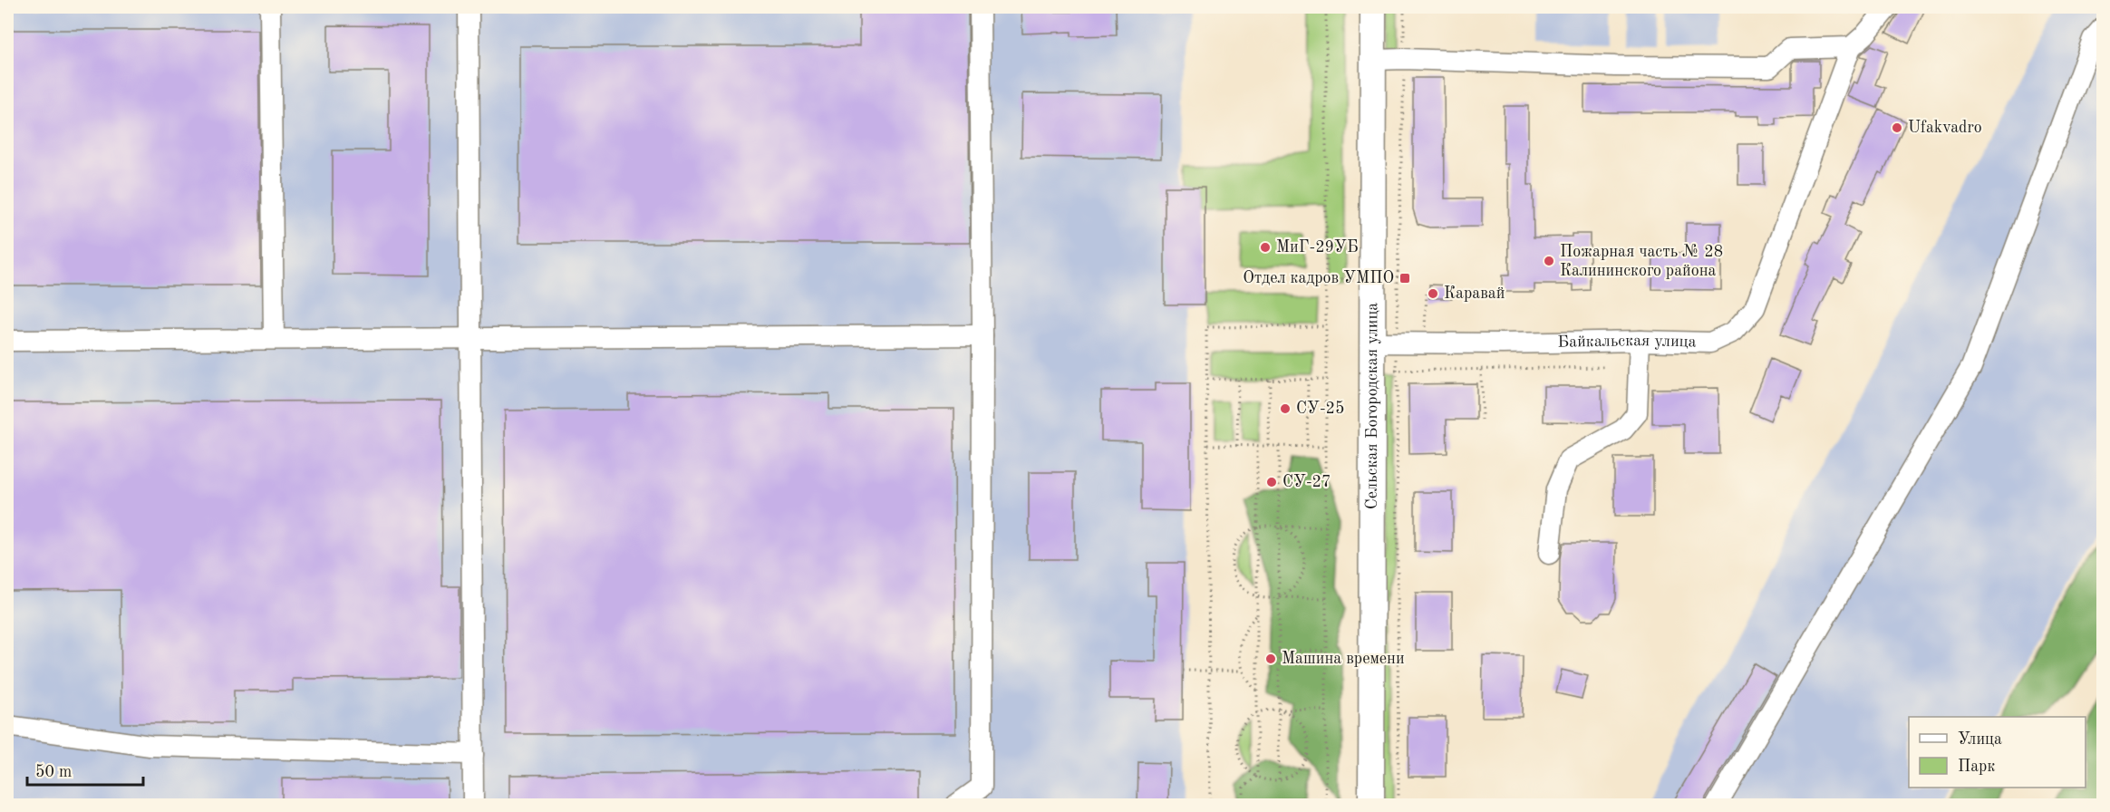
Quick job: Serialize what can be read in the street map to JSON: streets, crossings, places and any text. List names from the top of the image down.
{
  "streets": {
    "main road": ["Сельская Богородская улица"],
    "lane": ["Байкальская улица"]
  },
  "crossings": [
    ["Байкальская улица", "Сельская Богородская улица"]
  ],
  "places": {
    "other": [
      "Ufakvadro",
      "МиГ-29УБ",
      "Пожарная часть № 28 Калининского района",
      "Каравай",
      "СУ-25",
      "СУ-27",
      "Машина времени"
    ],
    "transit": ["Отдел кадров УМПО"]
  },
  "legend": ["Улица", "Парк"],
  "scale_bar": "50 m"
}
